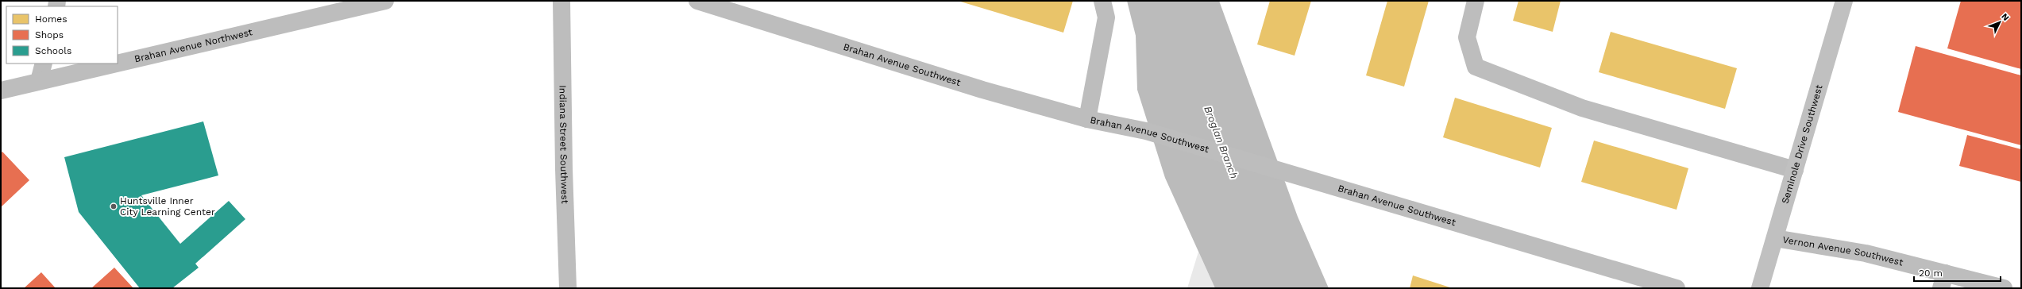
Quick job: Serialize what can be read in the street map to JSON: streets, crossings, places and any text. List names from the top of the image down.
{
  "streets": {
    "street": [
      "Brahan Avenue Northwest",
      "Brahan Avenue Southwest",
      "Indiana Street Southwest",
      "Seminole Drive Southwest",
      "Vernon Avenue Southwest"
    ]
  },
  "crossings": [
    ["Seminole Drive Southwest", "Vernon Avenue Southwest"]
  ],
  "water": ["Broglan Branch"],
  "places": ["Huntsville Inner City Learning Center"],
  "legend": ["Homes", "Shops", "Schools"],
  "scale_bar": "20 m",
  "north": "top right"
}
